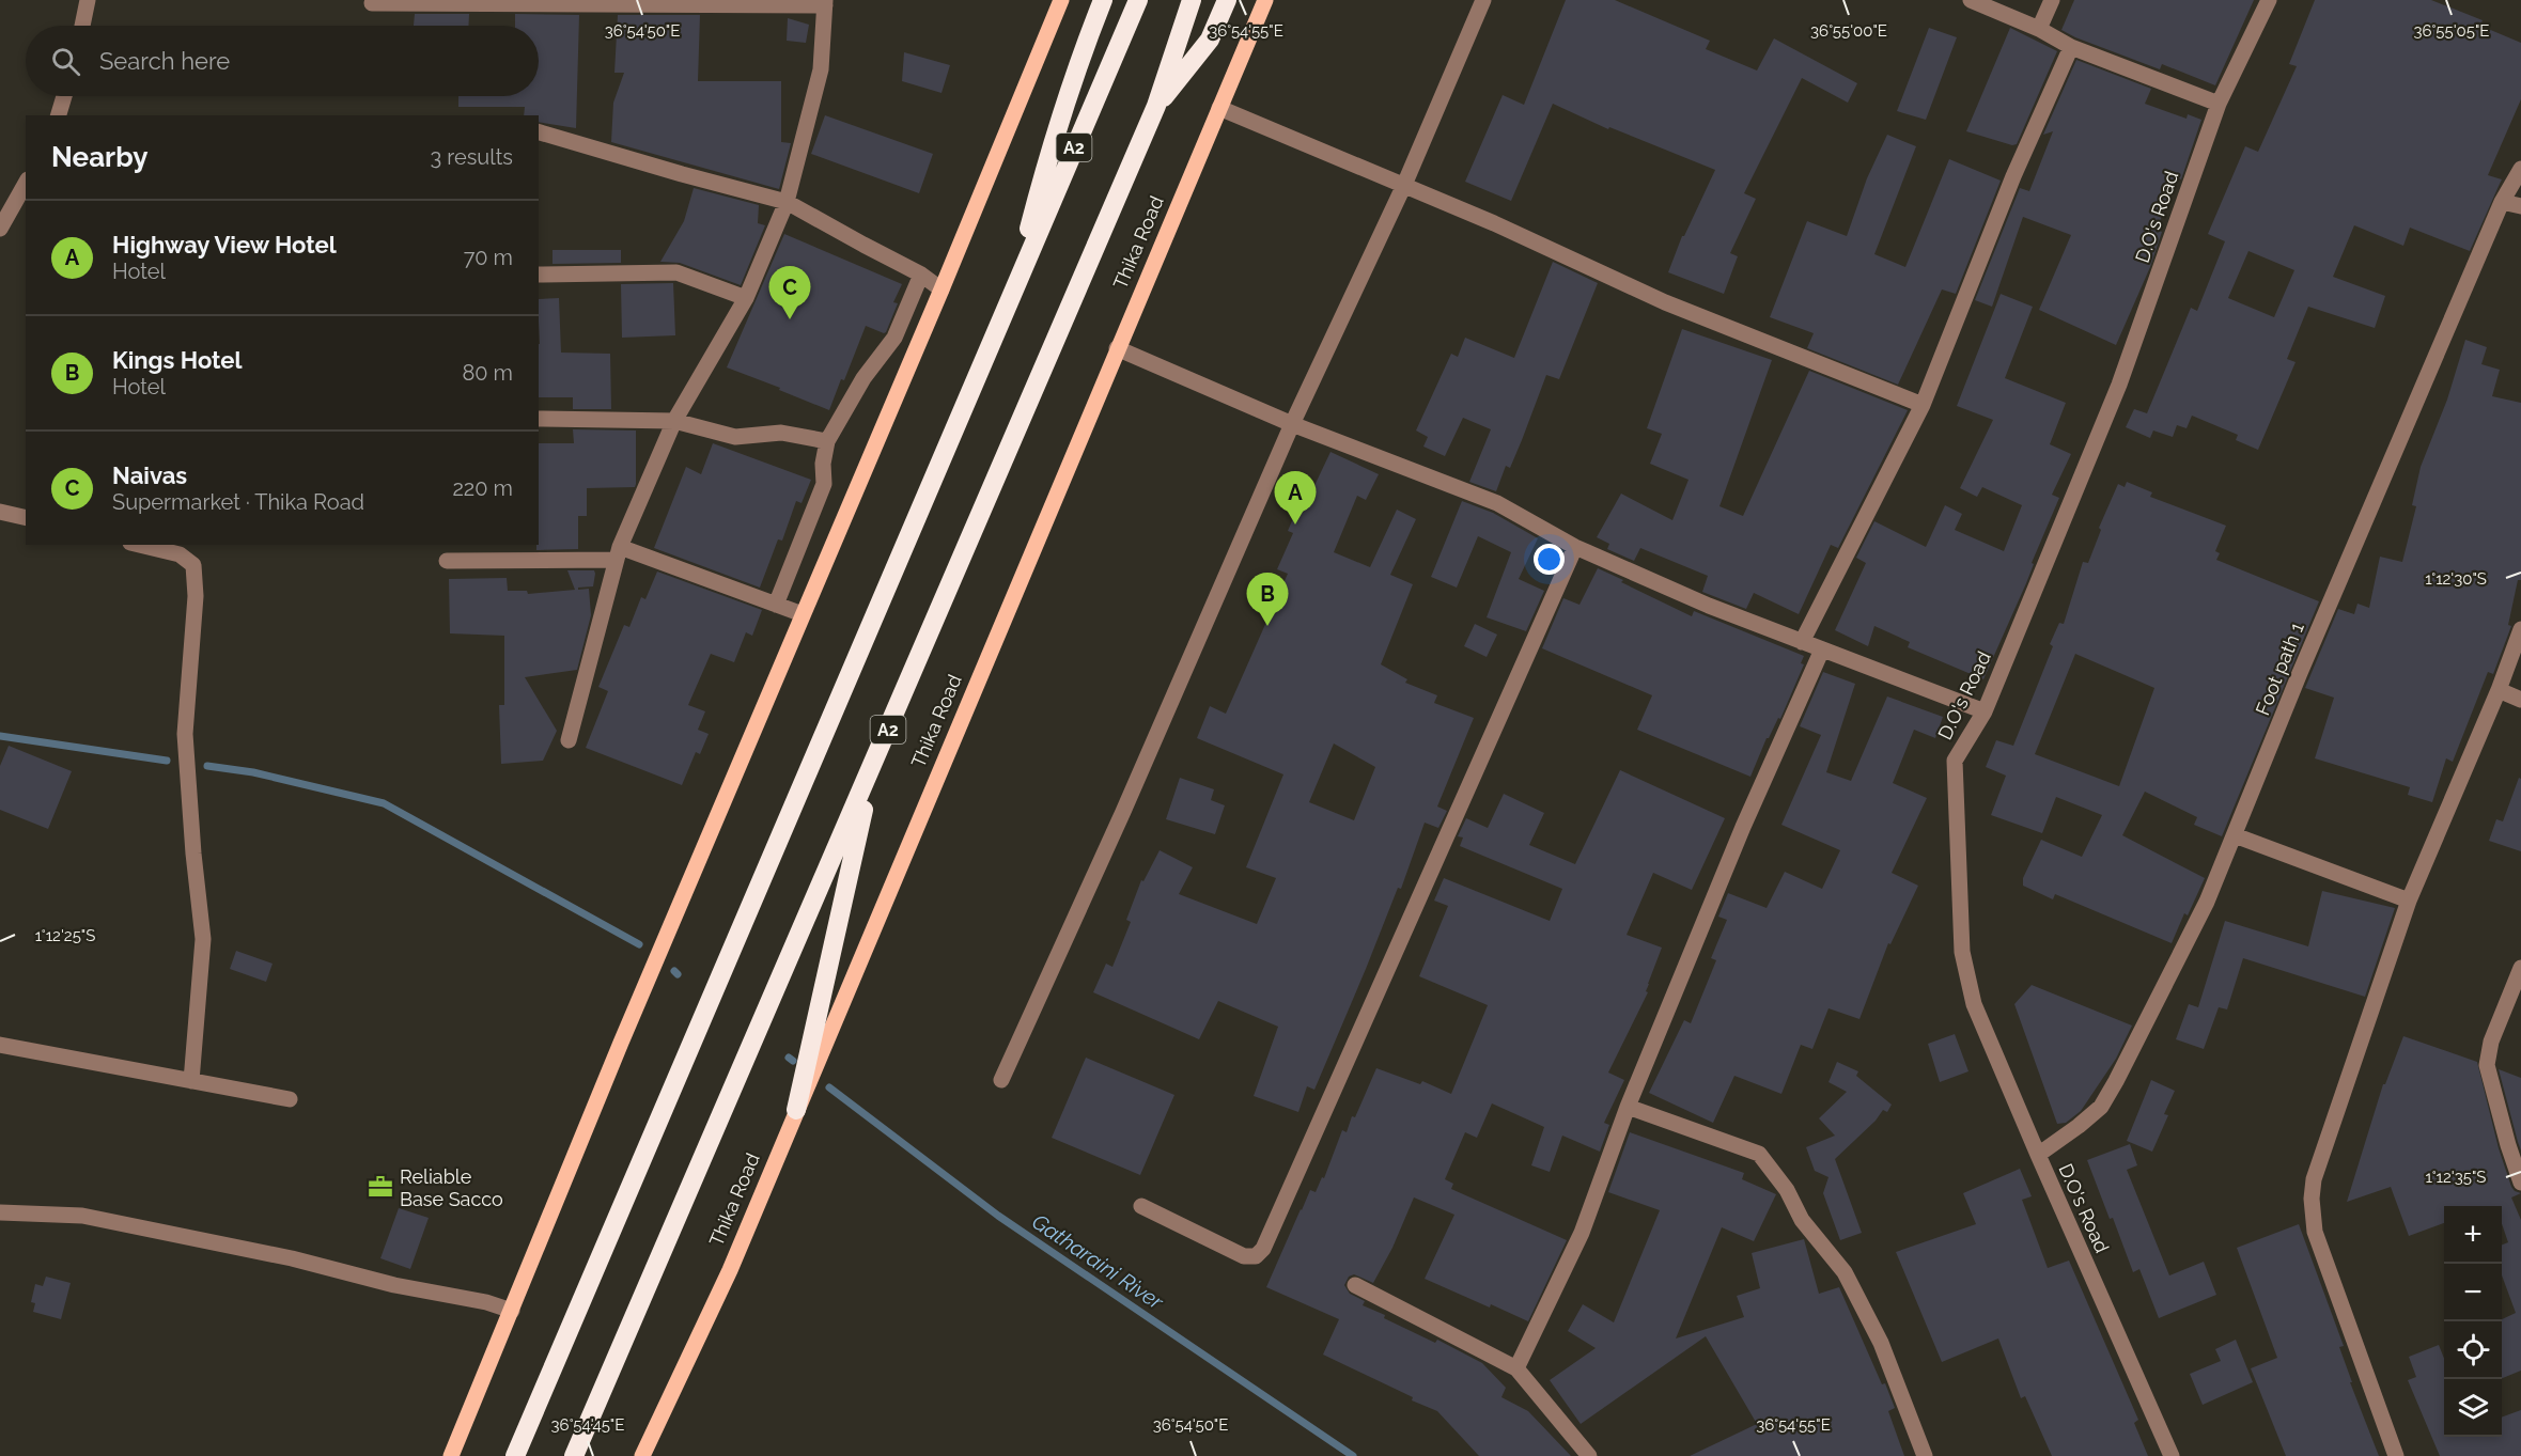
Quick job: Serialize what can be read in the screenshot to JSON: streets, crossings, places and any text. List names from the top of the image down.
{
  "streets": {
    "highway": ["A2", "Thika Road"],
    "street": ["D.O's Road", "Foot path 1"]
  },
  "crossings": [
    ["D.O's Road", "Foot path 1"]
  ],
  "water": ["Gatharaini River"],
  "places": {
    "office": ["Reliable Base Sacco"]
  },
  "page": {
    "search": "Search here",
    "heading": ["Nearby", "3 results"],
    "list": [
      {
        "mark": "A",
        "name": "Highway View Hotel",
        "note": "Hotel",
        "value": "70 m"
      },
      {
        "mark": "B",
        "name": "Kings Hotel",
        "note": "Hotel",
        "value": "80 m"
      },
      {
        "mark": "C",
        "name": "Naivas",
        "note": "Supermarket · Thika Road",
        "value": "220 m"
      }
    ],
    "pins": ["C", "A", "B"],
    "map_buttons": ["+", "−"]
  },
  "coordinates": [
    "36°55'05\"E",
    "36°54'50\"E",
    "36°54'55\"E",
    "36°55'00\"E",
    "1°12'30\"S",
    "1°12'25\"S",
    "1°12'35\"S",
    "36°54'45\"E"
  ]
}
